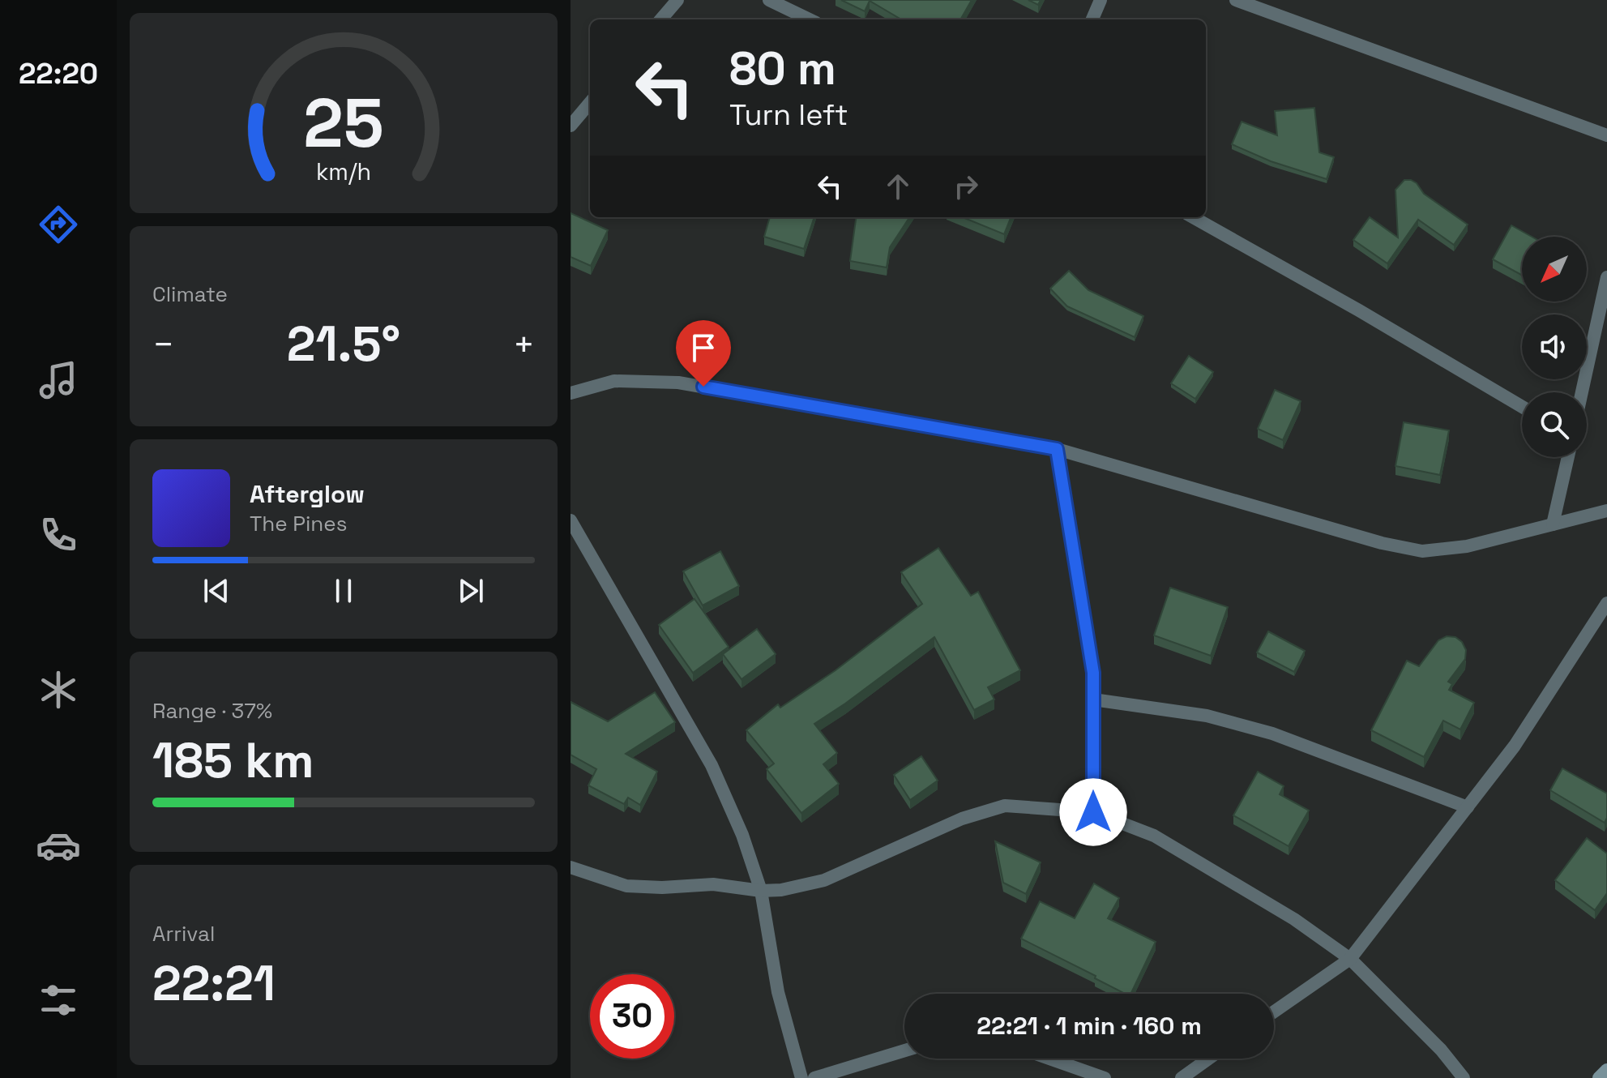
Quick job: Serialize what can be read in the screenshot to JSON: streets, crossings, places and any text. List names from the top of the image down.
{
  "north": "bottom left",
  "page": {
    "tabs": "22:20",
    "turn": ["80 m", "Turn left"],
    "tile": [
      "Climate",
      ["Range · 37%", "185 km"],
      ["Arrival", "22:21"]
    ],
    "heat": ["−", "21.5°", "+"],
    "song": ["Afterglow", "The Pines"],
    "limit": "30",
    "trip": "22:21 · 1 min · 160 m",
    "gauge": ["25", "km/h"]
  }
}
